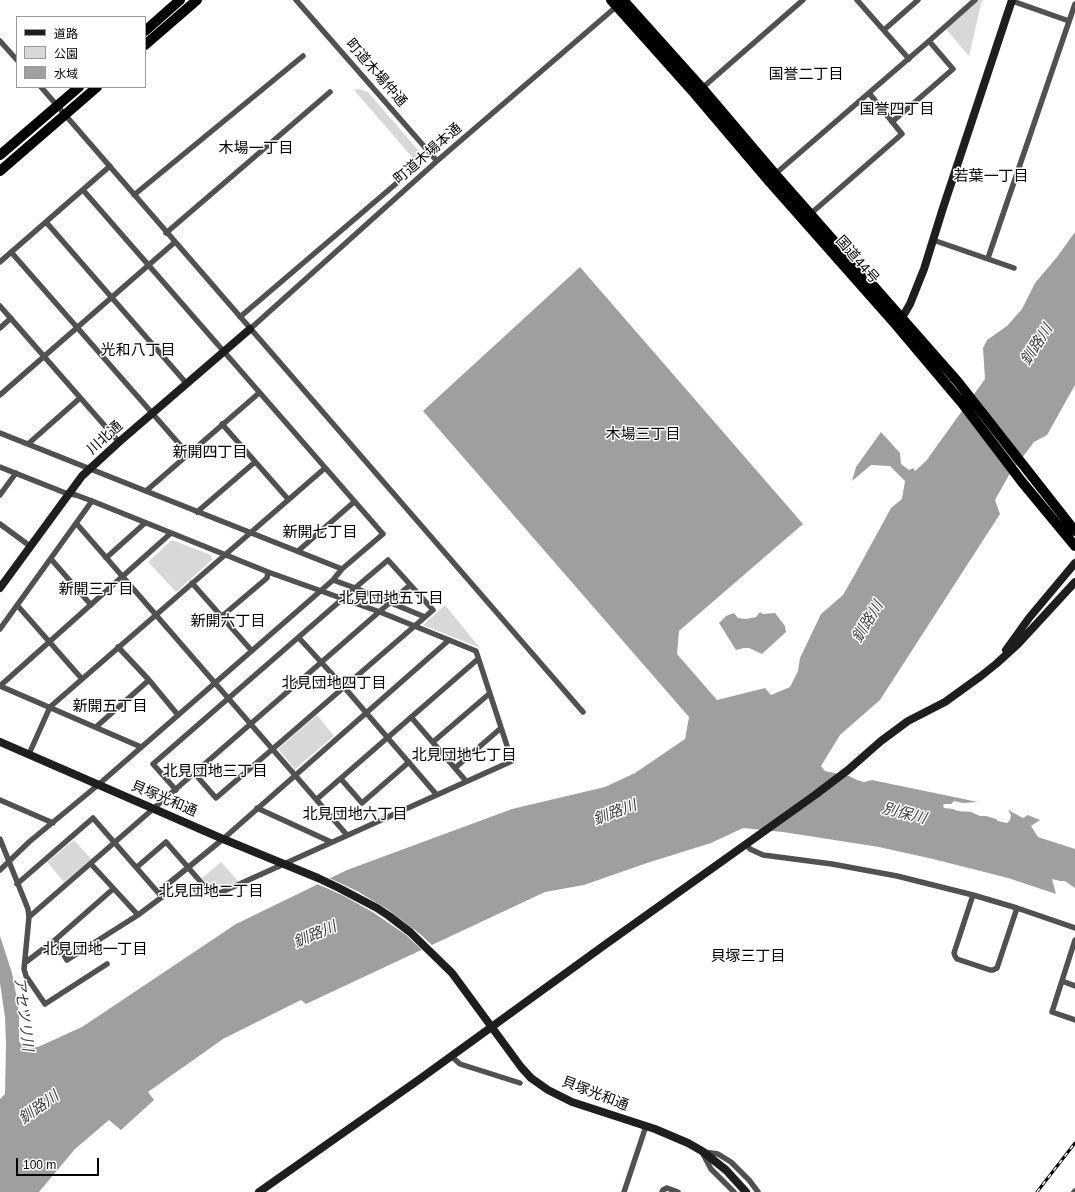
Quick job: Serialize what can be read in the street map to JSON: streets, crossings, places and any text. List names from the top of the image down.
{
  "streets": {
    "highway": ["国道44号"],
    "street": [
      "町道木場仲通",
      "町道木場本通",
      "川北通",
      "貝塚光和通"
    ]
  },
  "crossings": [
    ["町道木場仲通", "町道木場本通"],
    ["町道木場本通", "国道44号"],
    ["町道木場本通", "川北通"]
  ],
  "districts": [
    "国誉二丁目",
    "国誉四丁目",
    "木場一丁目",
    "若葉一丁目",
    "光和八丁目",
    "木場三丁目",
    "新開四丁目",
    "新開七丁目",
    "新開三丁目",
    "北見団地五丁目",
    "新開六丁目",
    "北見団地四丁目",
    "新開五丁目",
    "北見団地七丁目",
    "北見団地三丁目",
    "北見団地六丁目",
    "北見団地二丁目",
    "北見団地一丁目",
    "貝塚三丁目"
  ],
  "water": ["釧路川", "別保川", "アセツリ川"],
  "legend": ["道路", "公園", "水域"],
  "scale_bar": "100 m"
}
